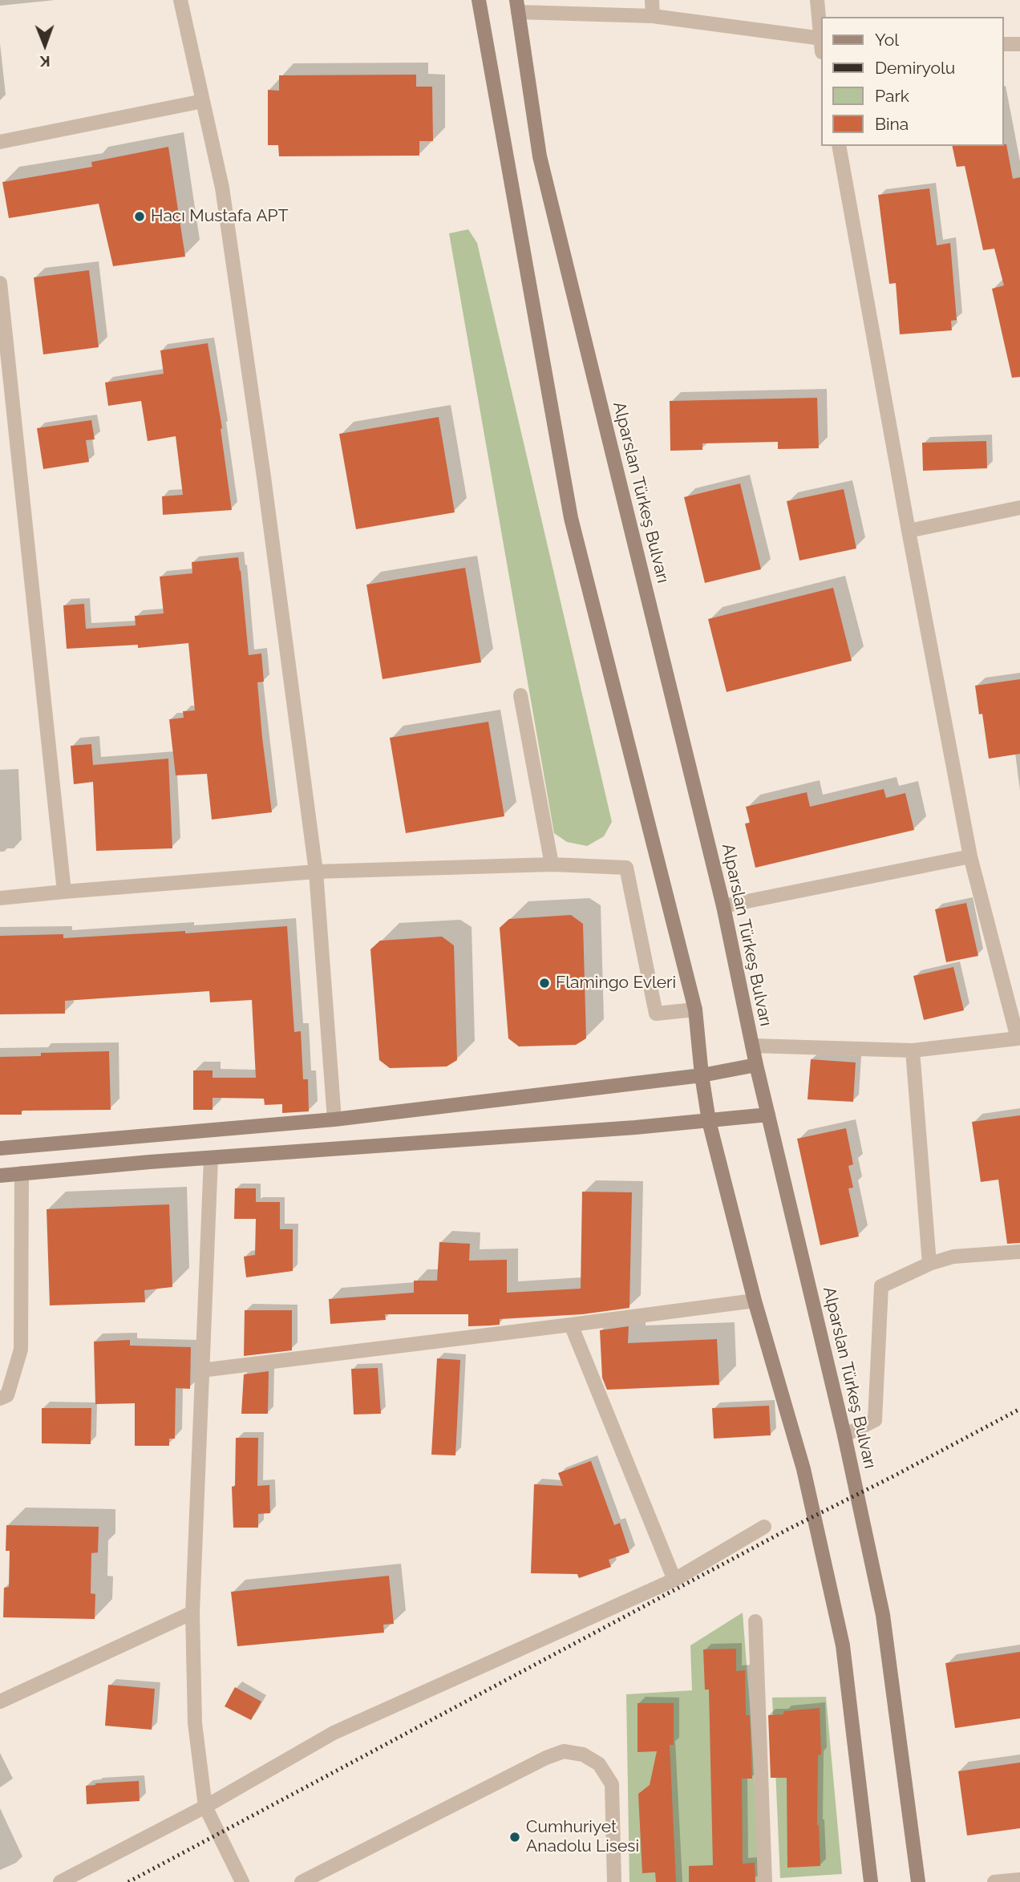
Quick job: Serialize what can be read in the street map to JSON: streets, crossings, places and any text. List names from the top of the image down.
{
  "streets": {
    "main road": ["Alparslan Türkeş Bulvarı"]
  },
  "places": ["Hacı Mustafa APT", "Flamingo Evleri", "Cumhuriyet Anadolu Lisesi"],
  "legend": [
    "Yol",
    "Demiryolu",
    "Park",
    "Bina"
  ],
  "north": "bottom"
}
